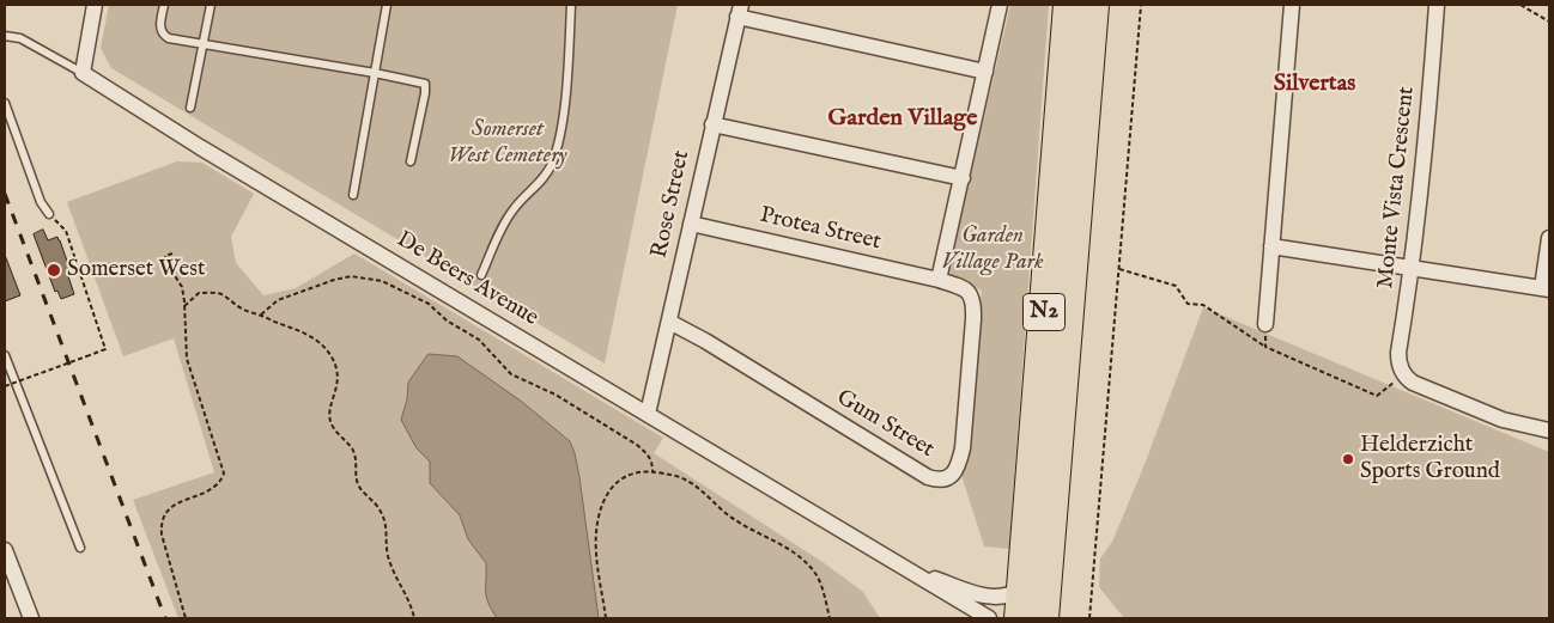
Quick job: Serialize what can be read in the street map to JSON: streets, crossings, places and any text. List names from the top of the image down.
{
  "streets": {
    "highway": ["N2"],
    "street": [
      "Monte Vista Crescent",
      "Rose Street",
      "Protea Street",
      "De Beers Avenue",
      "Gum Street"
    ]
  },
  "crossings": [
    ["Rose Street", "Protea Street"],
    ["Rose Street", "De Beers Avenue"],
    ["Rose Street", "Gum Street"],
    ["Protea Street", "Gum Street"],
    ["De Beers Avenue", "N2"]
  ],
  "districts": ["Silvertas", "Garden Village"],
  "parks": ["Somerset West Cemetery", "Garden Village Park"],
  "places": ["Somerset West", "Helderzicht Sports Ground"]
}
